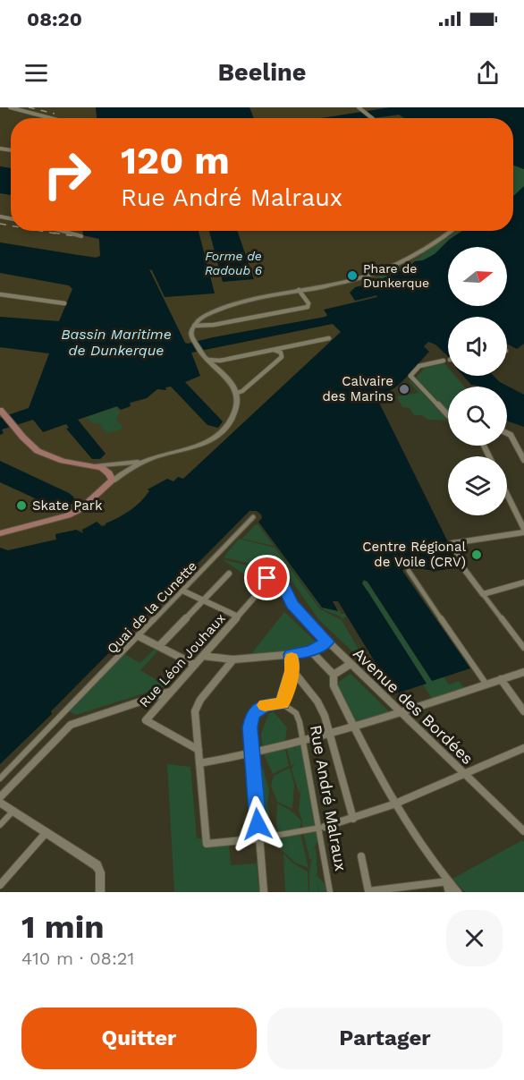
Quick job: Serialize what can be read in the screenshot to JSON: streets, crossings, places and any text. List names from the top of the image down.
{
  "streets": {
    "street": [
      "Quai de la Cunette",
      "Rue Léon Jouhaux",
      "Avenue des Bordées",
      "Rue André Malraux"
    ]
  },
  "crossings": [
    ["Rue Léon Jouhaux", "Avenue des Bordées"]
  ],
  "water": ["Forme de Radoub 6", "Bassin Maritime de Dunkerque"],
  "places": [
    "Phare de Dunkerque",
    "Calvaire des Marins",
    "Skate Park",
    "Centre Régional de Voile (CRV)"
  ],
  "north": "right",
  "page": {
    "status": "08:20",
    "header": "Beeline",
    "turn": ["120 m", "Rue André Malraux"],
    "heading": ["1 min", "410 m · 08:21"],
    "buttons": ["Quitter", "Partager"]
  }
}
